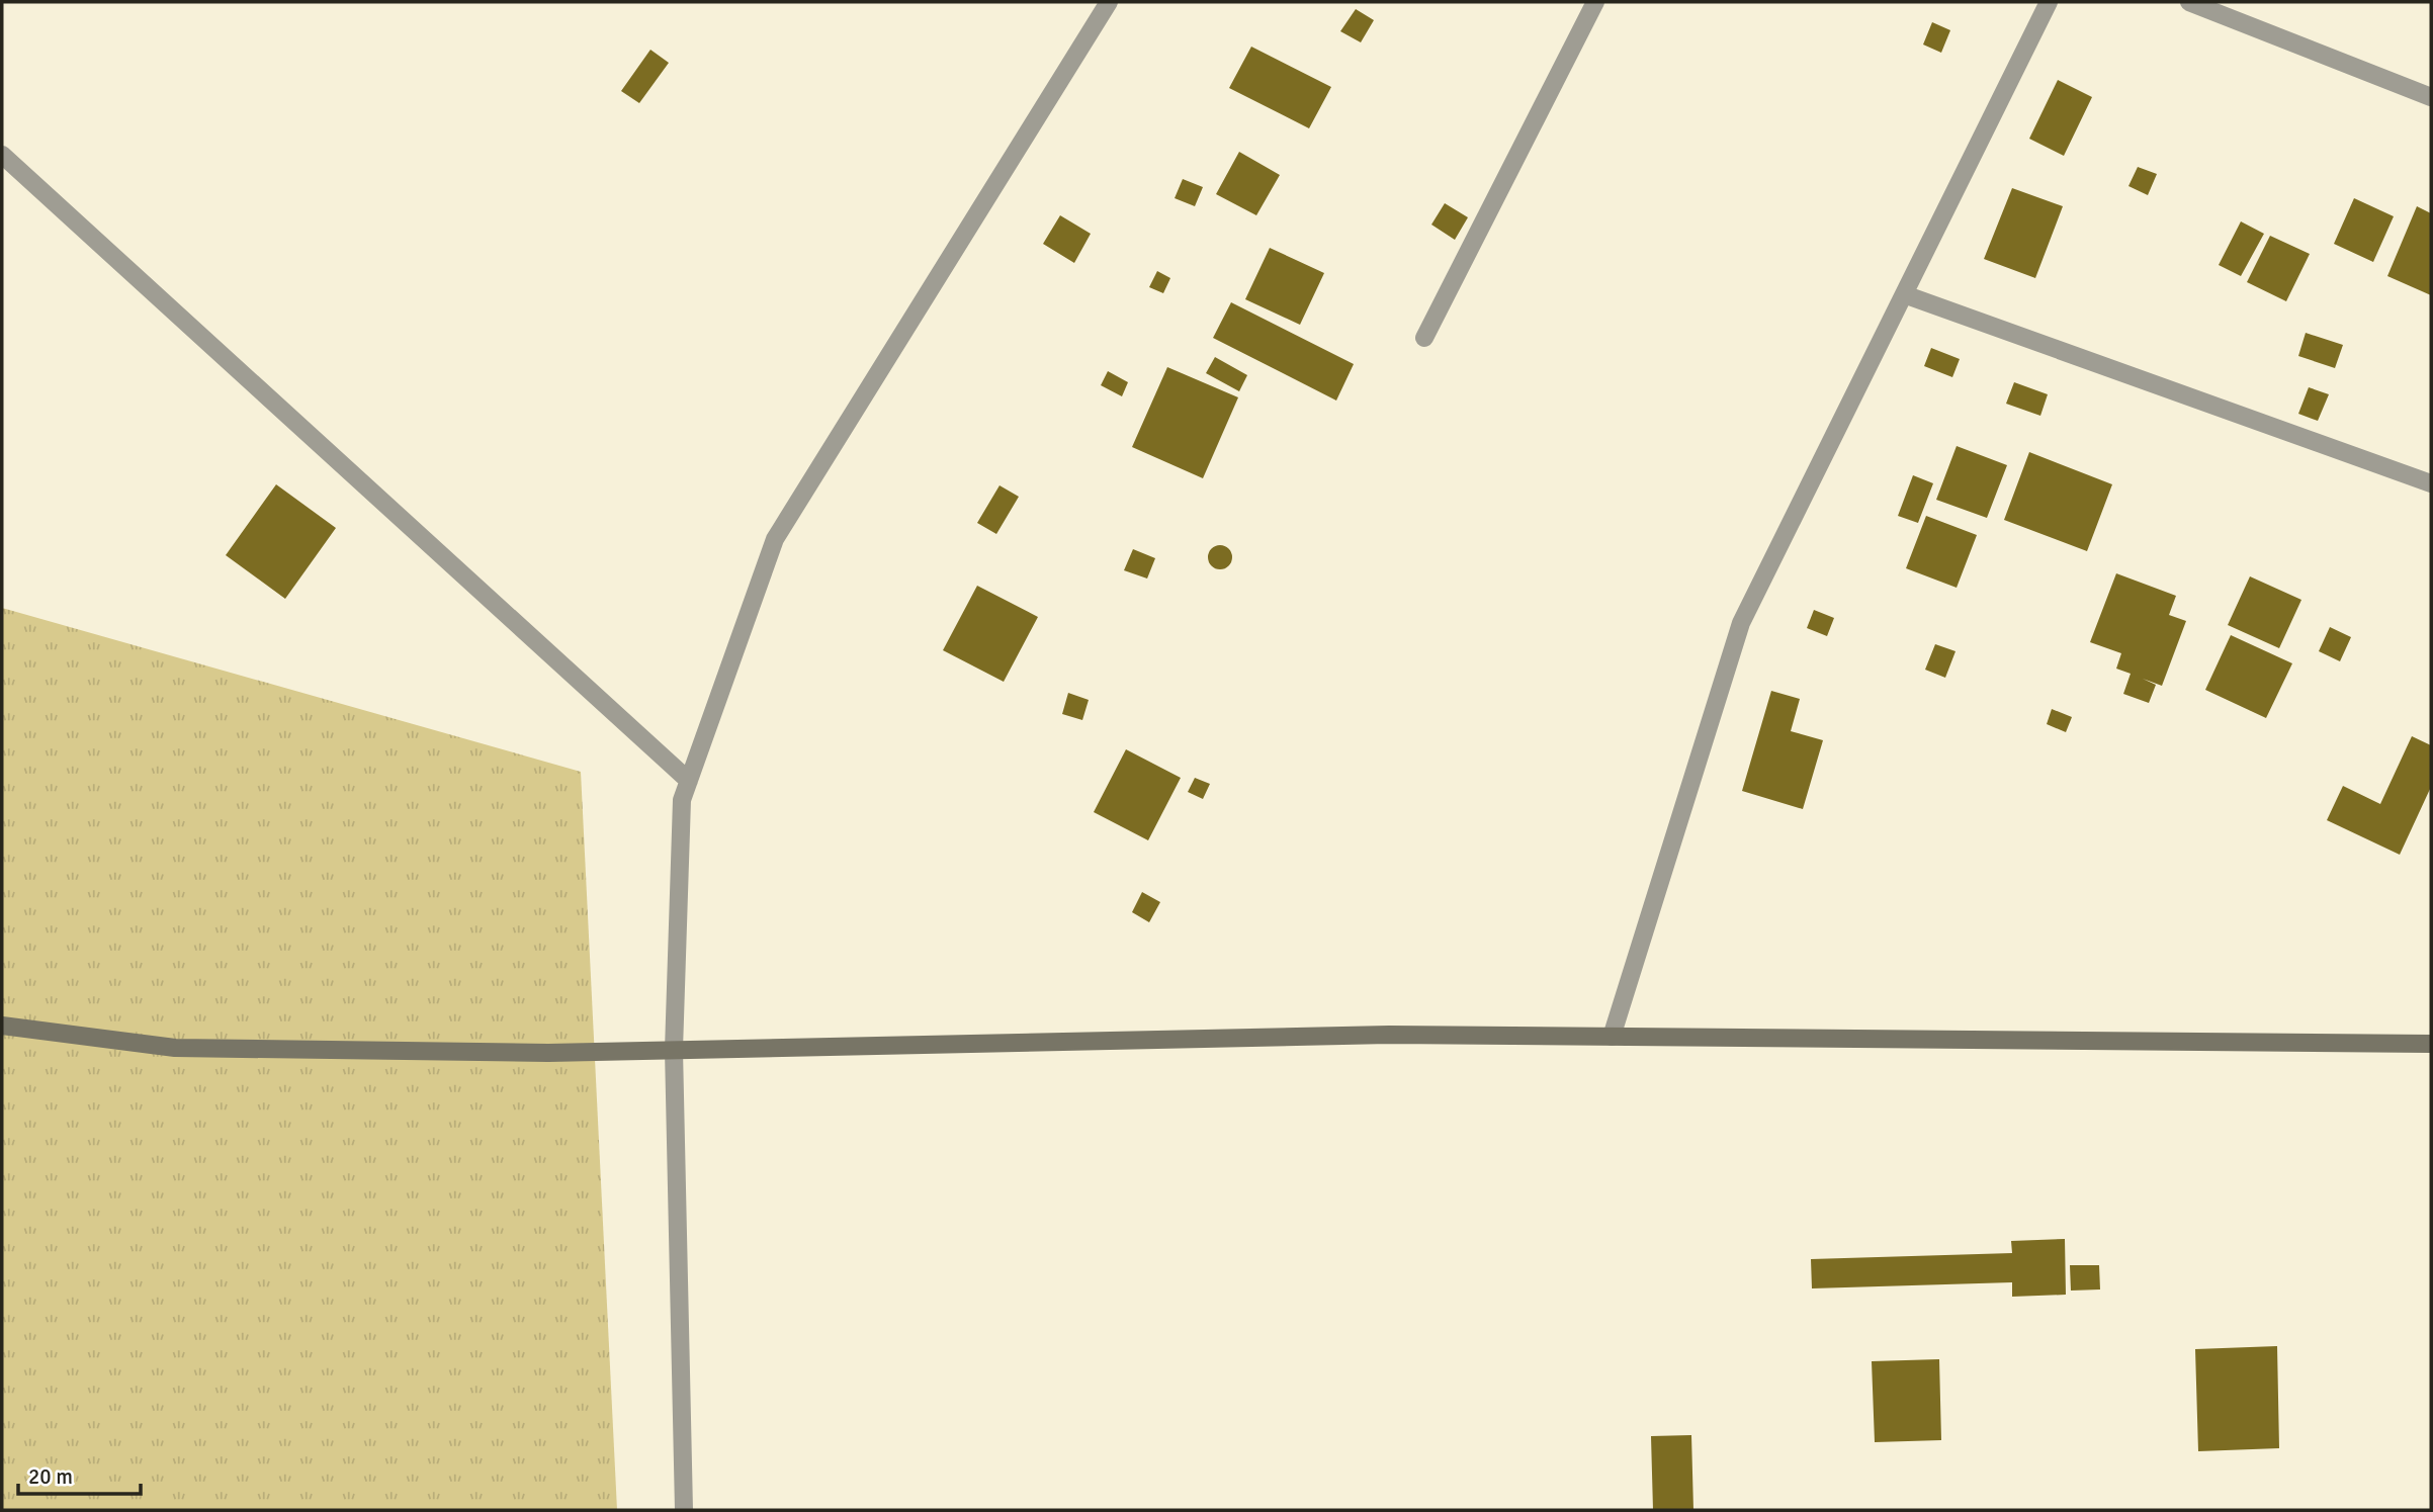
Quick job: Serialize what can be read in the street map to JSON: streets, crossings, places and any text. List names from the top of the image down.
{
  "scale_bar": "20 m"
}
